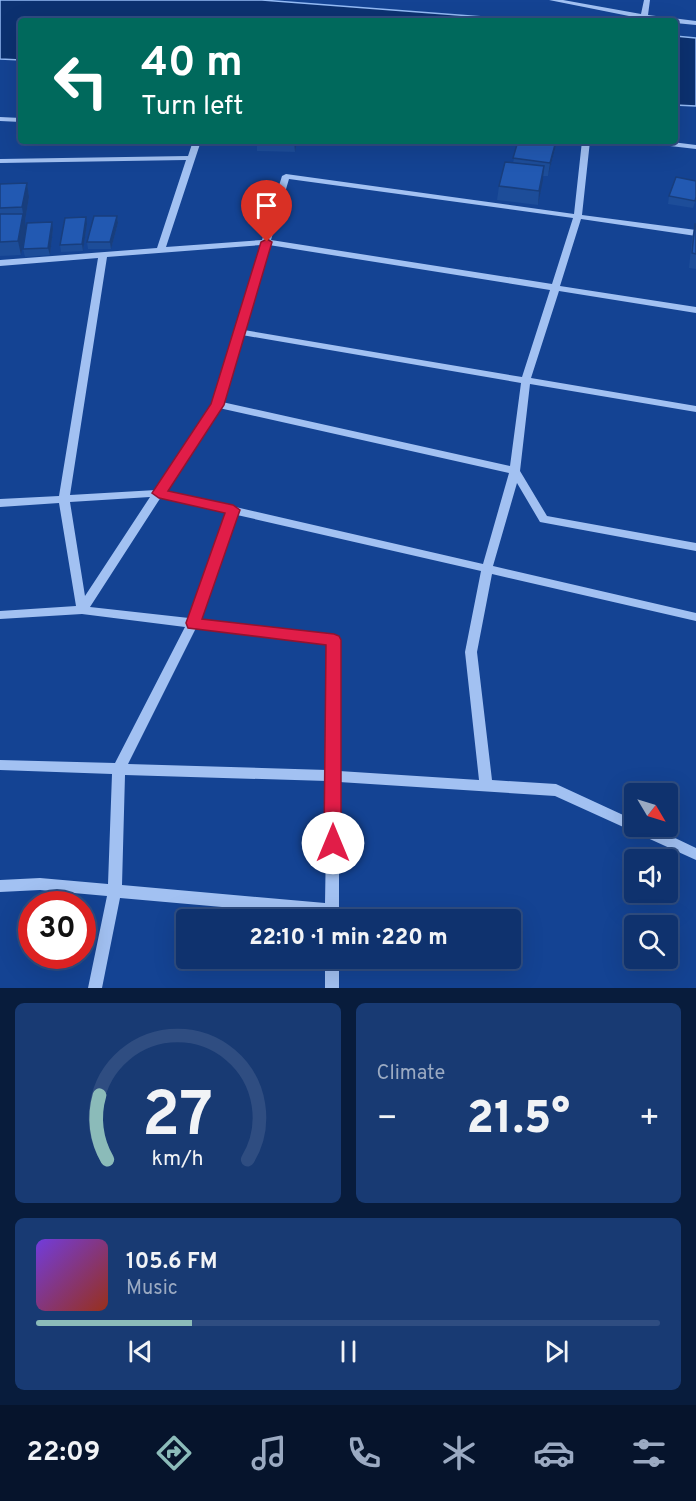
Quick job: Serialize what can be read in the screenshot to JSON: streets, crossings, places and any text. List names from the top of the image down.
{
  "north": "bottom right",
  "page": {
    "turn": ["40 m", "Turn left"],
    "limit": "30",
    "trip": "22:10 · 1 min · 220 m",
    "tile": "Climate",
    "heat": ["−", "21.5°", "+"],
    "song": ["105.6 FM", "Music"],
    "tabs": "22:09",
    "gauge": ["27", "km/h"]
  }
}
